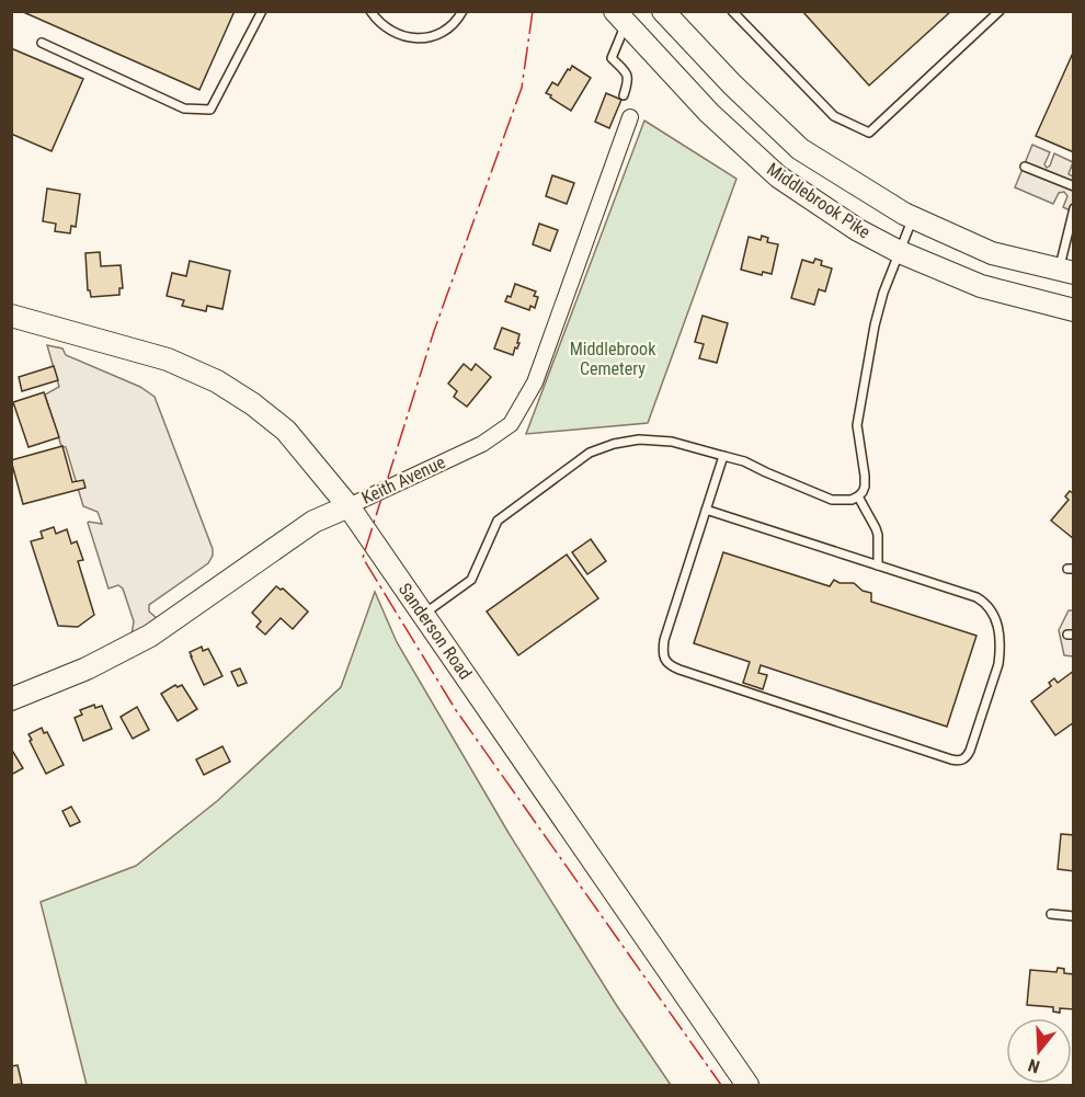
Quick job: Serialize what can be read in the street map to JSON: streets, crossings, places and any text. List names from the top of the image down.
{
  "streets": {
    "street": ["Middlebrook Pike", "Keith Avenue", "Sanderson Road"]
  },
  "crossings": [
    ["Keith Avenue", "Sanderson Road"]
  ],
  "parks": ["Middlebrook Cemetery"],
  "north": "bottom"
}
